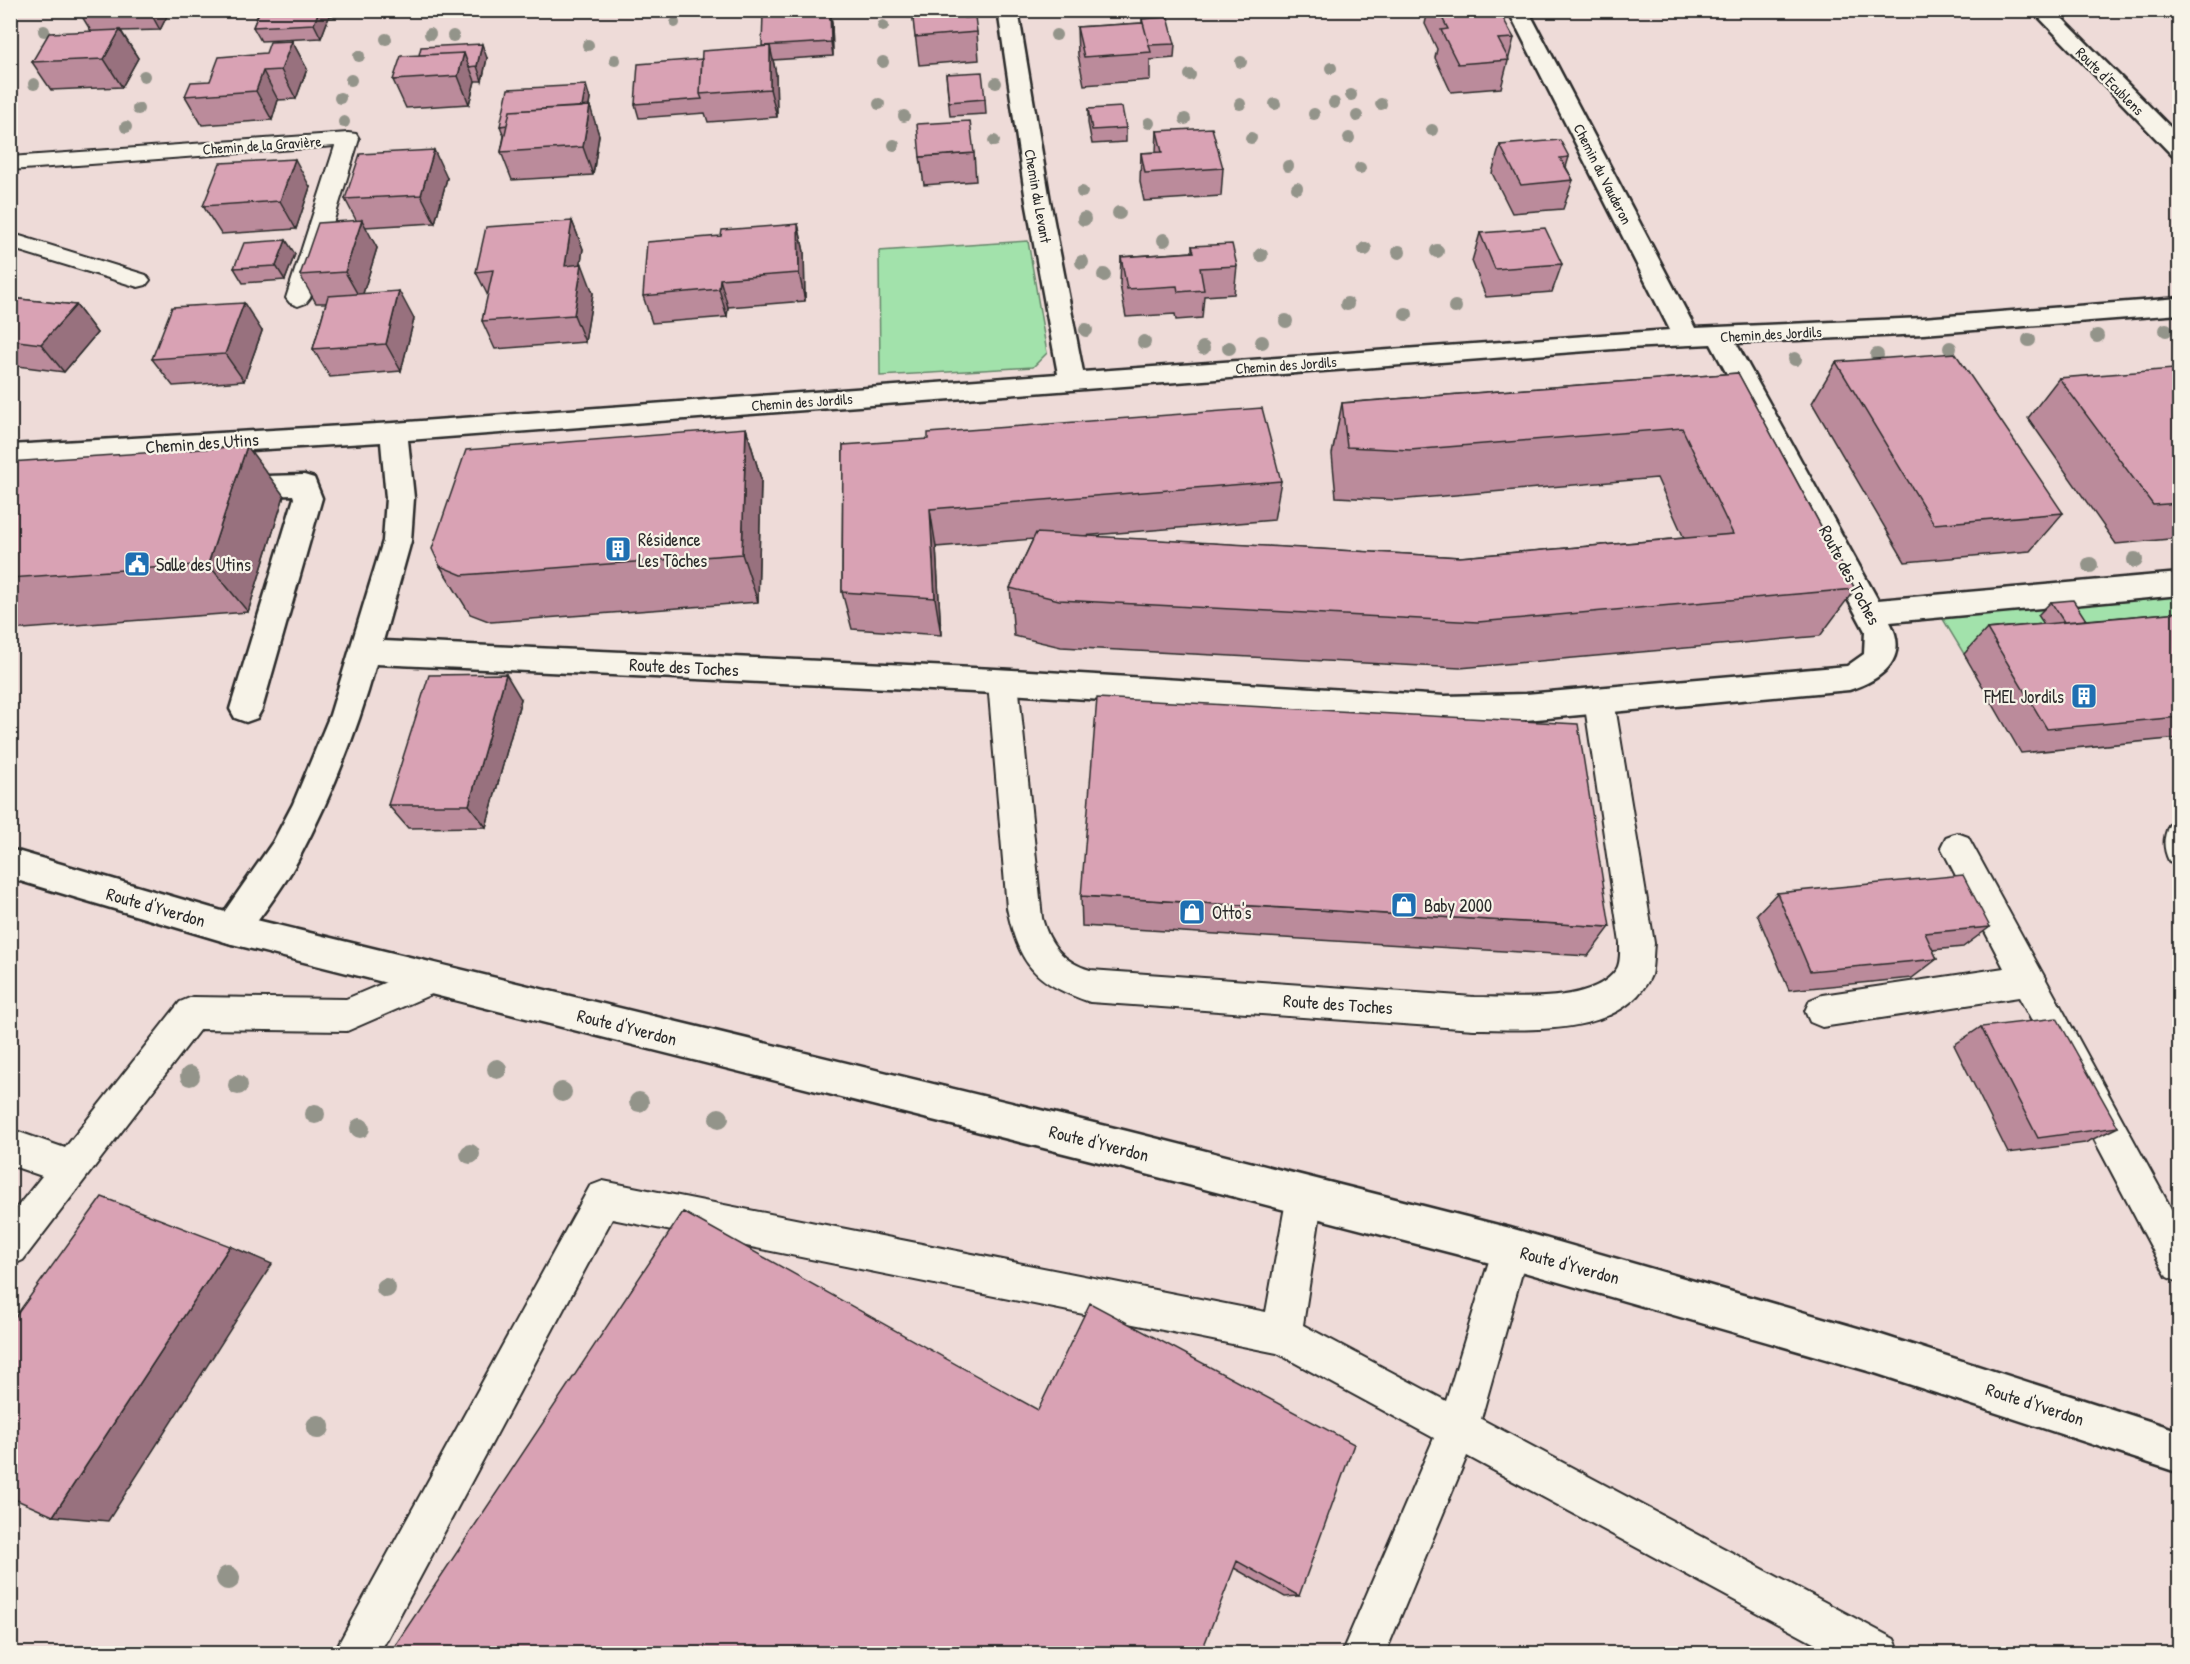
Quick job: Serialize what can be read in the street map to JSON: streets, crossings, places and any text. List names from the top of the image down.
{
  "streets": {
    "street": [
      "Route d'Ecublens",
      "Chemin du Vauderon",
      "Chemin du Levant",
      "Chemin des Jordils",
      "Chemin des Utins",
      "Route des Toches",
      "Route d'Yverdon"
    ],
    "lane": ["Chemin de la Gravière"]
  },
  "crossings": [
    ["Chemin du Vauderon", "Chemin des Jordils"],
    ["Chemin du Levant", "Chemin des Jordils"],
    ["Chemin des Jordils", "Chemin des Utins"],
    ["Chemin des Jordils", "Route des Toches"]
  ],
  "places": {
    "building": ["Résidence Les Tôches", "FMEL Jordils"],
    "public building": ["Salle des Utins"],
    "shop": ["Baby 2000", "Otto's"]
  }
}
